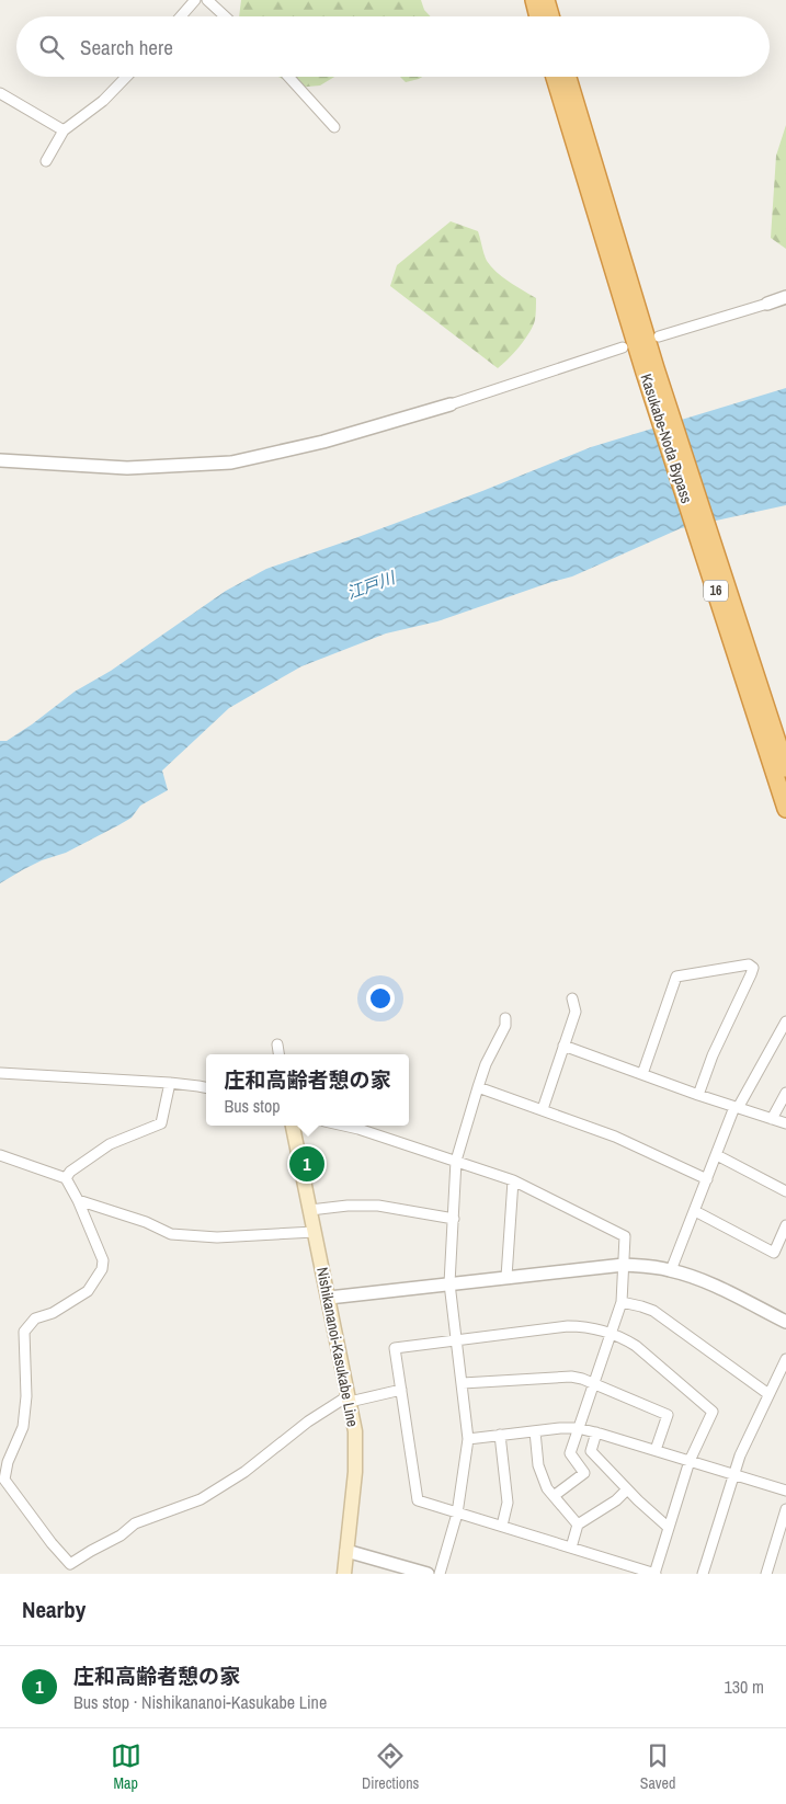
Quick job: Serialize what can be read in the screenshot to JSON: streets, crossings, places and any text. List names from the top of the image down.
{
  "streets": {
    "highway": ["Kasukabe-Noda Bypass", "16"],
    "main road": ["Nishikananoi-Kasukabe Line"]
  },
  "water": ["江戸川"],
  "page": {
    "search": "Search here",
    "popup": ["庄和高齢者憩の家", "Bus stop"],
    "pins": "1",
    "heading": "Nearby",
    "list": [
      {
        "mark": "1",
        "name": "庄和高齢者憩の家",
        "note": "Bus stop · Nishikananoi-Kasukabe Line",
        "value": "130 m"
      }
    ],
    "nav": ["Map", "Directions", "Saved"]
  }
}
